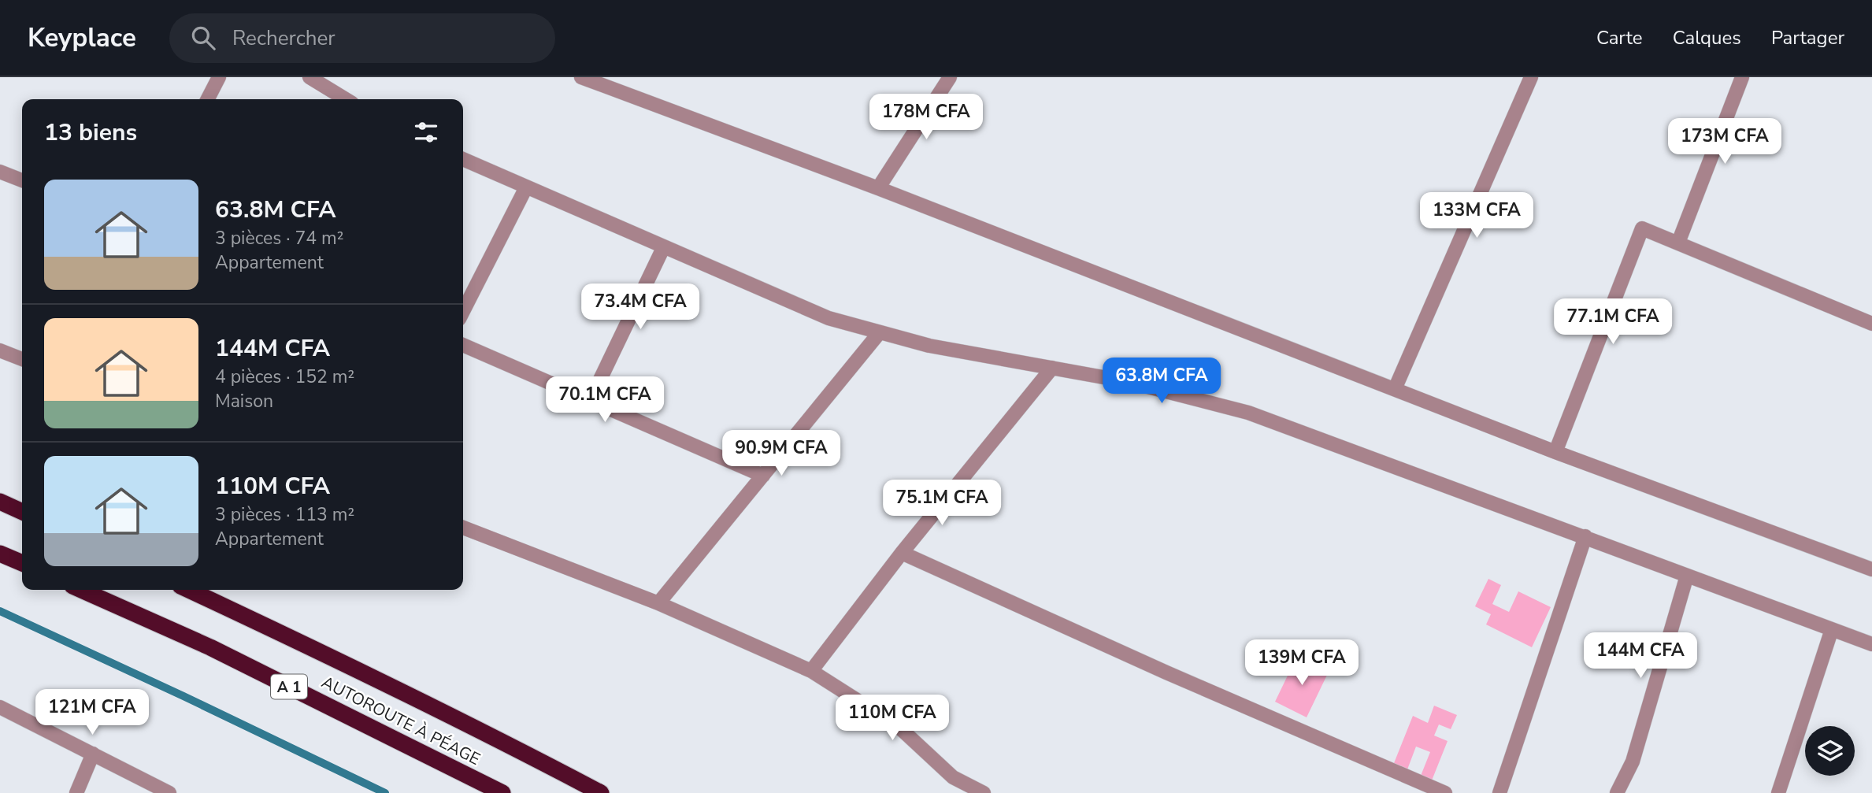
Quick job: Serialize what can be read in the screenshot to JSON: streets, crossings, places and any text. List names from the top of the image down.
{
  "streets": {
    "highway": ["A 1", "AUTOROUTE À PÉAGE"]
  },
  "page": {
    "header": "Keyplace",
    "search": "Rechercher",
    "nav": ["Carte", "Calques", "Partager"],
    "price": [
      "178M CFA",
      "173M CFA",
      "133M CFA",
      "73.4M CFA",
      "77.1M CFA",
      "63.8M CFA",
      "70.1M CFA",
      "90.9M CFA",
      "75.1M CFA",
      "144M CFA",
      "139M CFA",
      "121M CFA",
      "110M CFA"
    ],
    "heading": "13 biens",
    "list": [
      {
        "name": "63.8M CFA",
        "note": "3 pièces · 74 m² · Appartement"
      },
      {
        "name": "144M CFA",
        "note": "4 pièces · 152 m² · Maison"
      },
      {
        "name": "110M CFA",
        "note": "3 pièces · 113 m² · Appartement"
      }
    ]
  }
}
